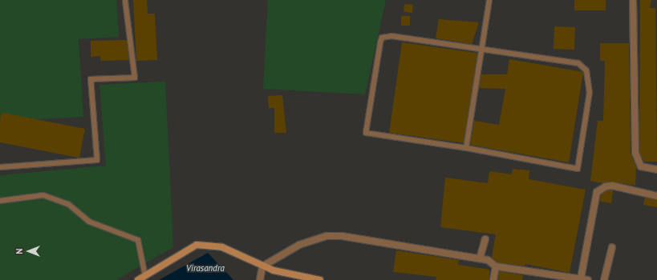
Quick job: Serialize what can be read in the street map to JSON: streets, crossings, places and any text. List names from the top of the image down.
{
  "water": ["Virasandra"],
  "north": "left"
}
